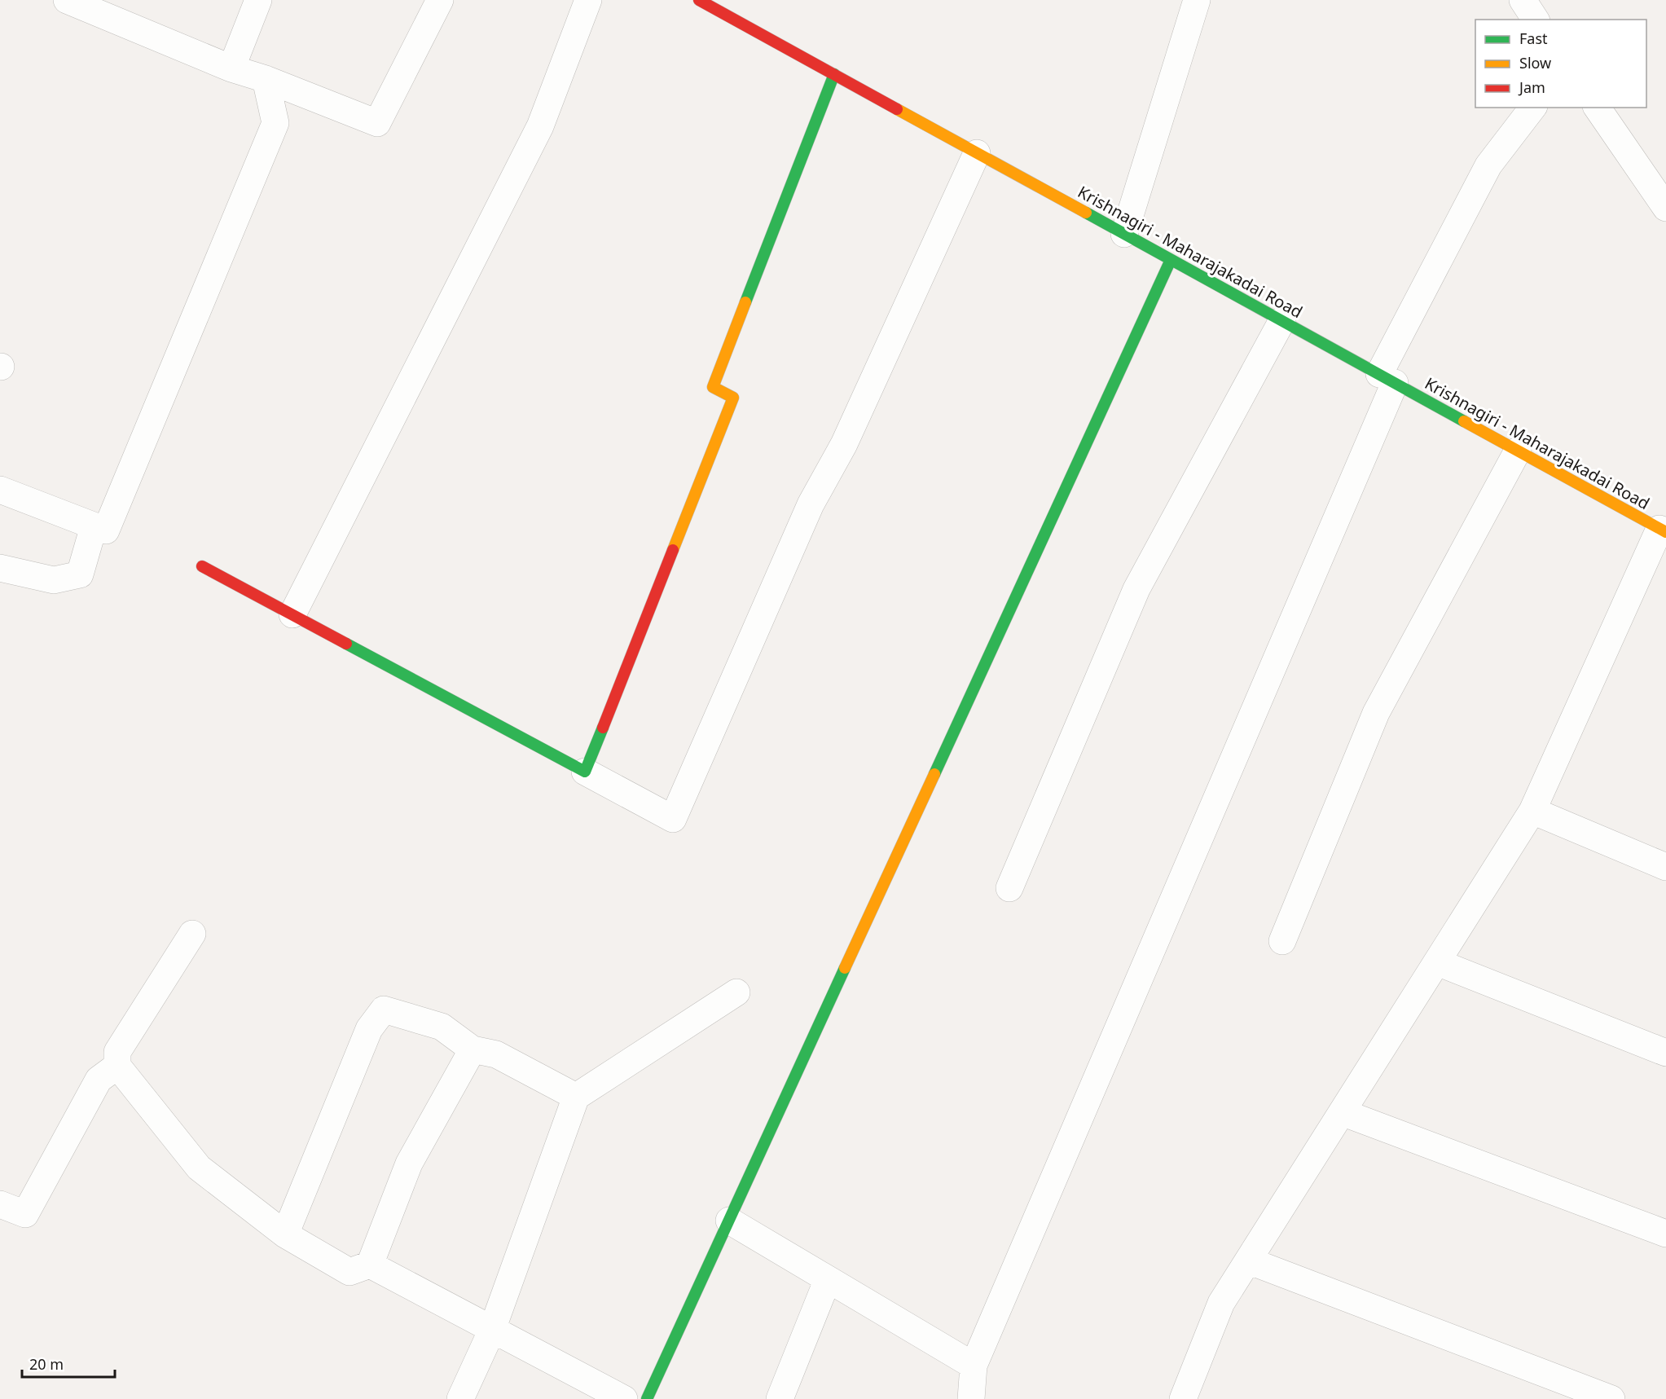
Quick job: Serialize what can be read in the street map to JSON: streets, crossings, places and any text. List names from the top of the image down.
{
  "streets": {
    "street": ["Krishnagiri - Maharajakadai Road"]
  },
  "legend": ["Fast", "Slow", "Jam"],
  "scale_bar": "20 m"
}
